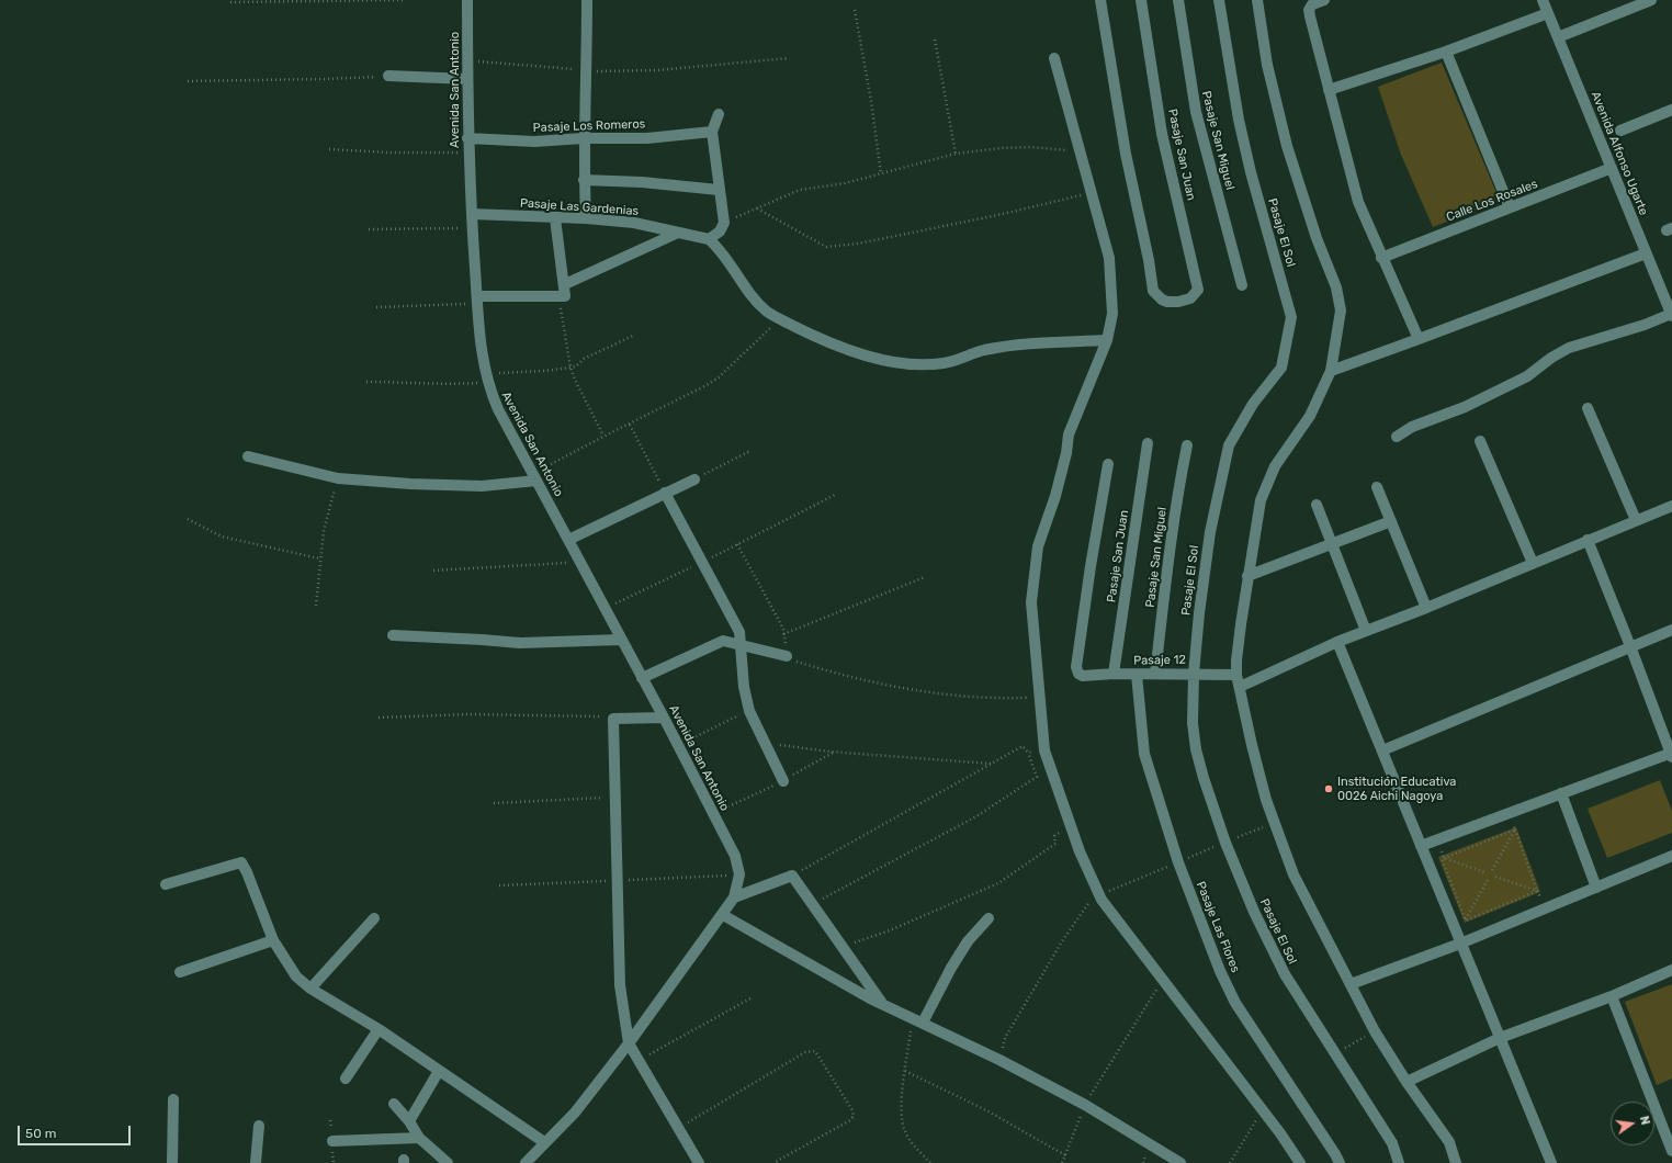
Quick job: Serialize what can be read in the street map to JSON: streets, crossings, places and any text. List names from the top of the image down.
{
  "streets": {
    "street": [
      "Avenida San Antonio",
      "Pasaje Los Romeros",
      "Pasaje San Miguel",
      "Avenida Alfonso Ugarte",
      "Pasaje San Juan",
      "Calle Los Rosales",
      "Pasaje Las Gardenias",
      "Pasaje El Sol",
      "Pasaje 12",
      "Pasaje Las Flores"
    ]
  },
  "crossings": [
    ["Avenida San Antonio", "Pasaje Los Romeros"],
    ["Avenida San Antonio", "Pasaje Las Gardenias"],
    ["Pasaje San Miguel", "Pasaje 12"],
    ["Avenida Alfonso Ugarte", "Calle Los Rosales"],
    ["Pasaje San Juan", "Pasaje 12"],
    ["Pasaje El Sol", "Pasaje 12"],
    ["Pasaje 12", "Pasaje Las Flores"]
  ],
  "places": ["Institución Educativa 0026 Aichi Nagoya"],
  "scale_bar": "50 m",
  "north": "right"
}
